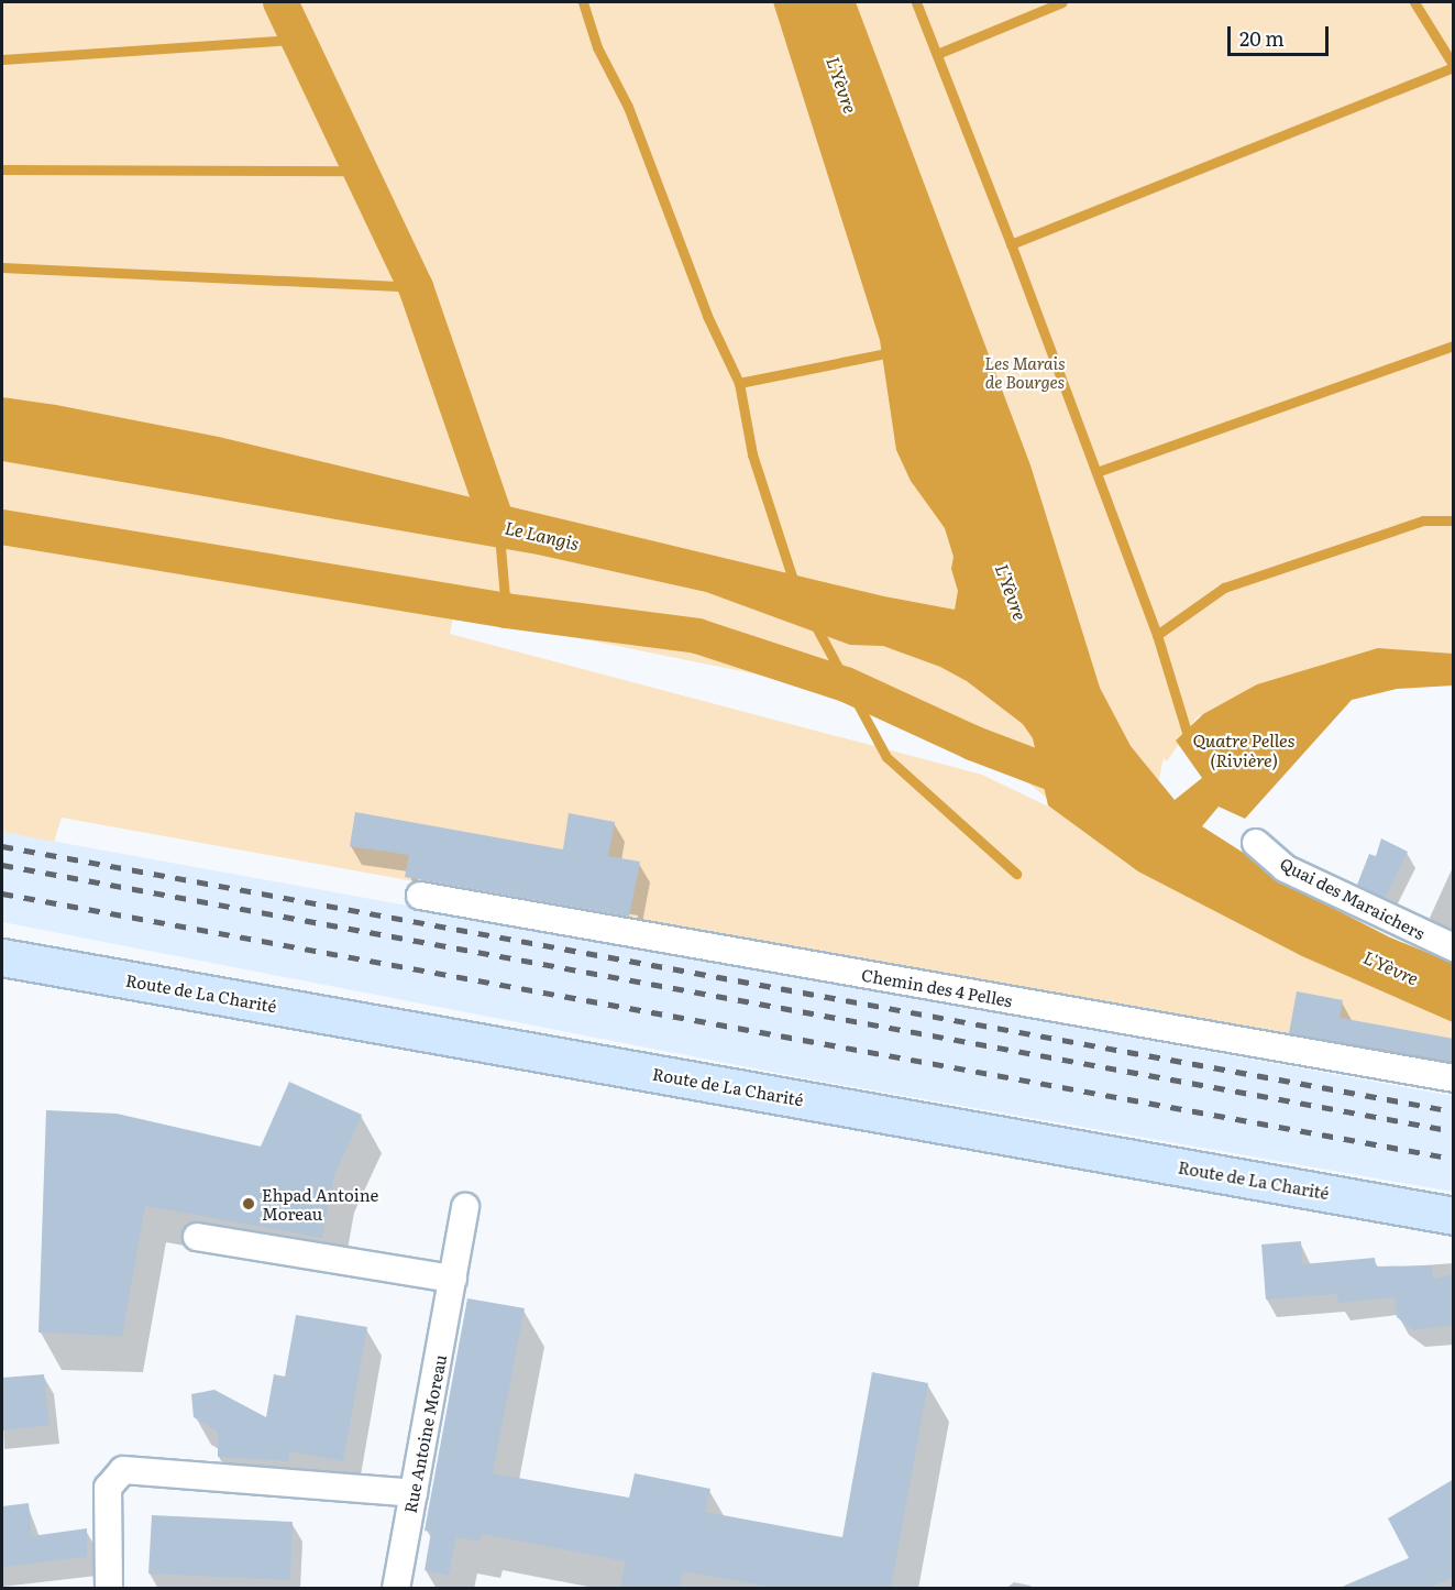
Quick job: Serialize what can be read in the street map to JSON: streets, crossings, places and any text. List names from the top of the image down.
{
  "streets": {
    "main road": ["Route de La Charité"],
    "street": ["Quai des Maraichers", "Chemin des 4 Pelles", "Rue Antoine Moreau"]
  },
  "water": ["L'Yèvre", "Le Langis", "Quatre Pelles (Rivière)"],
  "parks": ["Les Marais de Bourges"],
  "places": ["Ehpad Antoine Moreau"],
  "scale_bar": "20 m"
}
